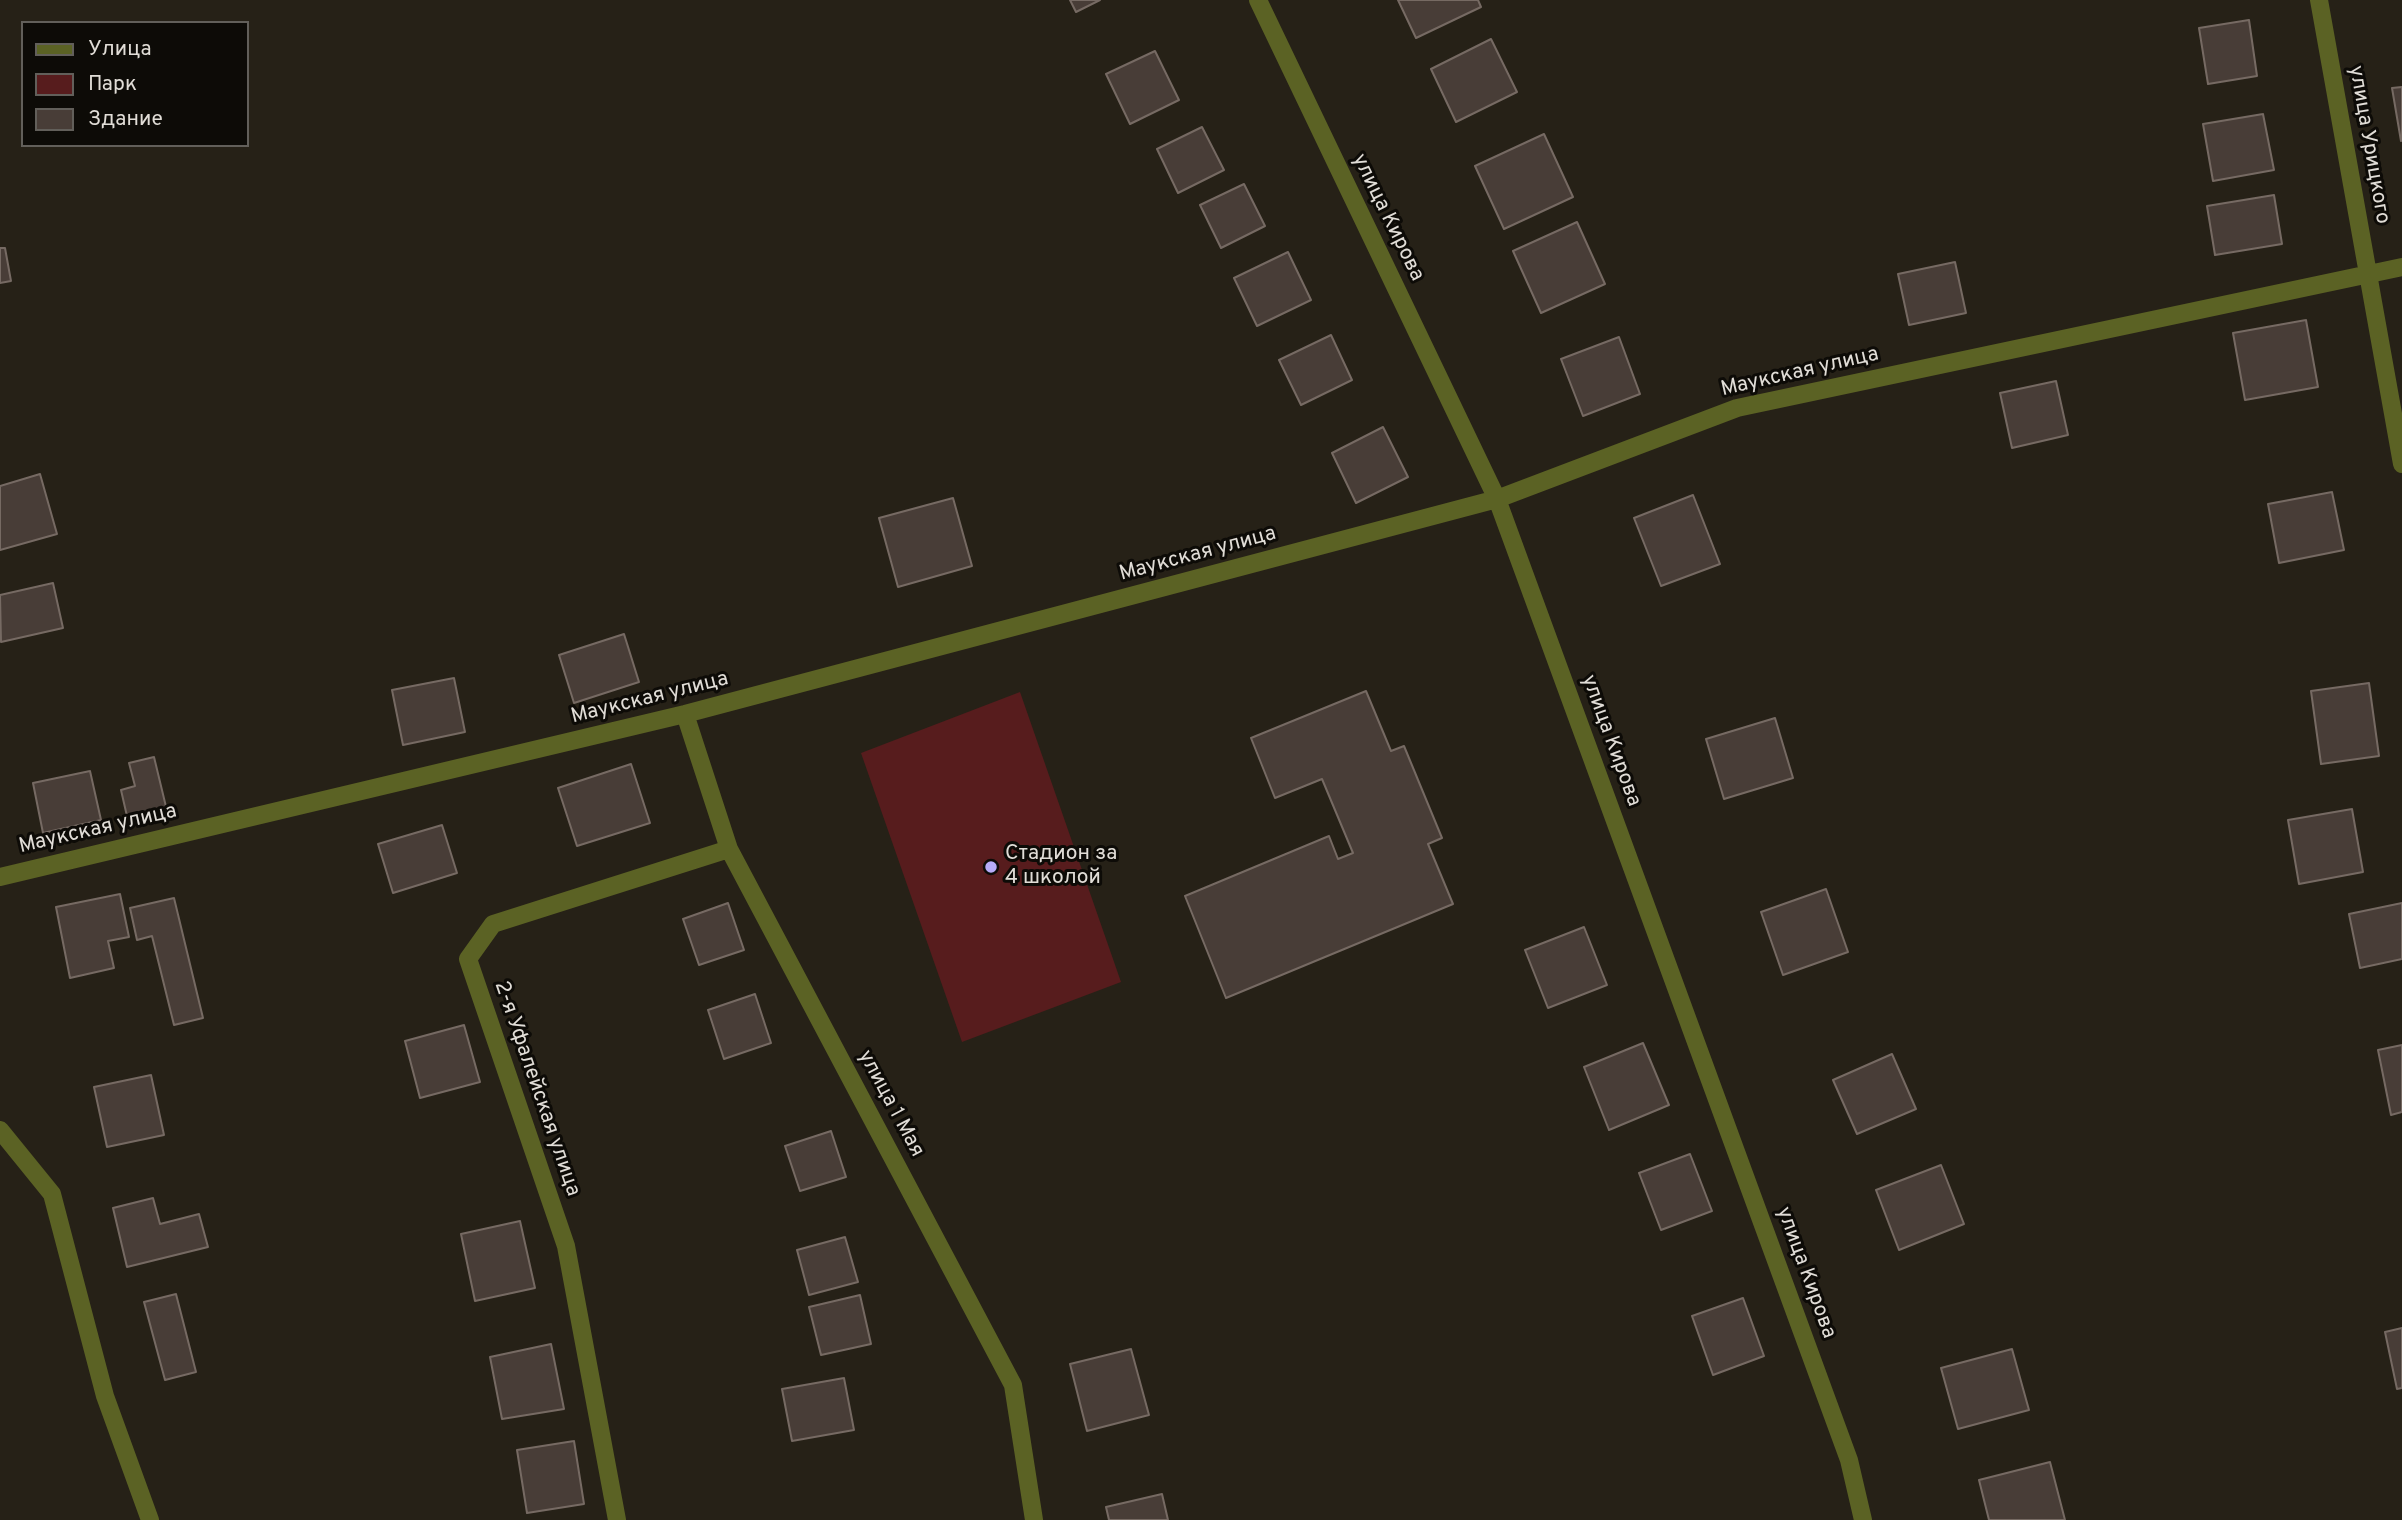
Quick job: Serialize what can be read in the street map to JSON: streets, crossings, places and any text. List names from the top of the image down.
{
  "streets": {
    "street": [
      "улица Урицкого",
      "улица Кирова",
      "Маукская улица",
      "2-я Уфалейская улица",
      "улица 1 Мая"
    ]
  },
  "crossings": [
    ["улица Урицкого", "Маукская улица"],
    ["улица Кирова", "Маукская улица"],
    ["Маукская улица", "улица 1 Мая"],
    ["2-я Уфалейская улица", "улица 1 Мая"]
  ],
  "places": ["Стадион за 4 школой"],
  "legend": ["Улица", "Парк", "Здание"]
}
